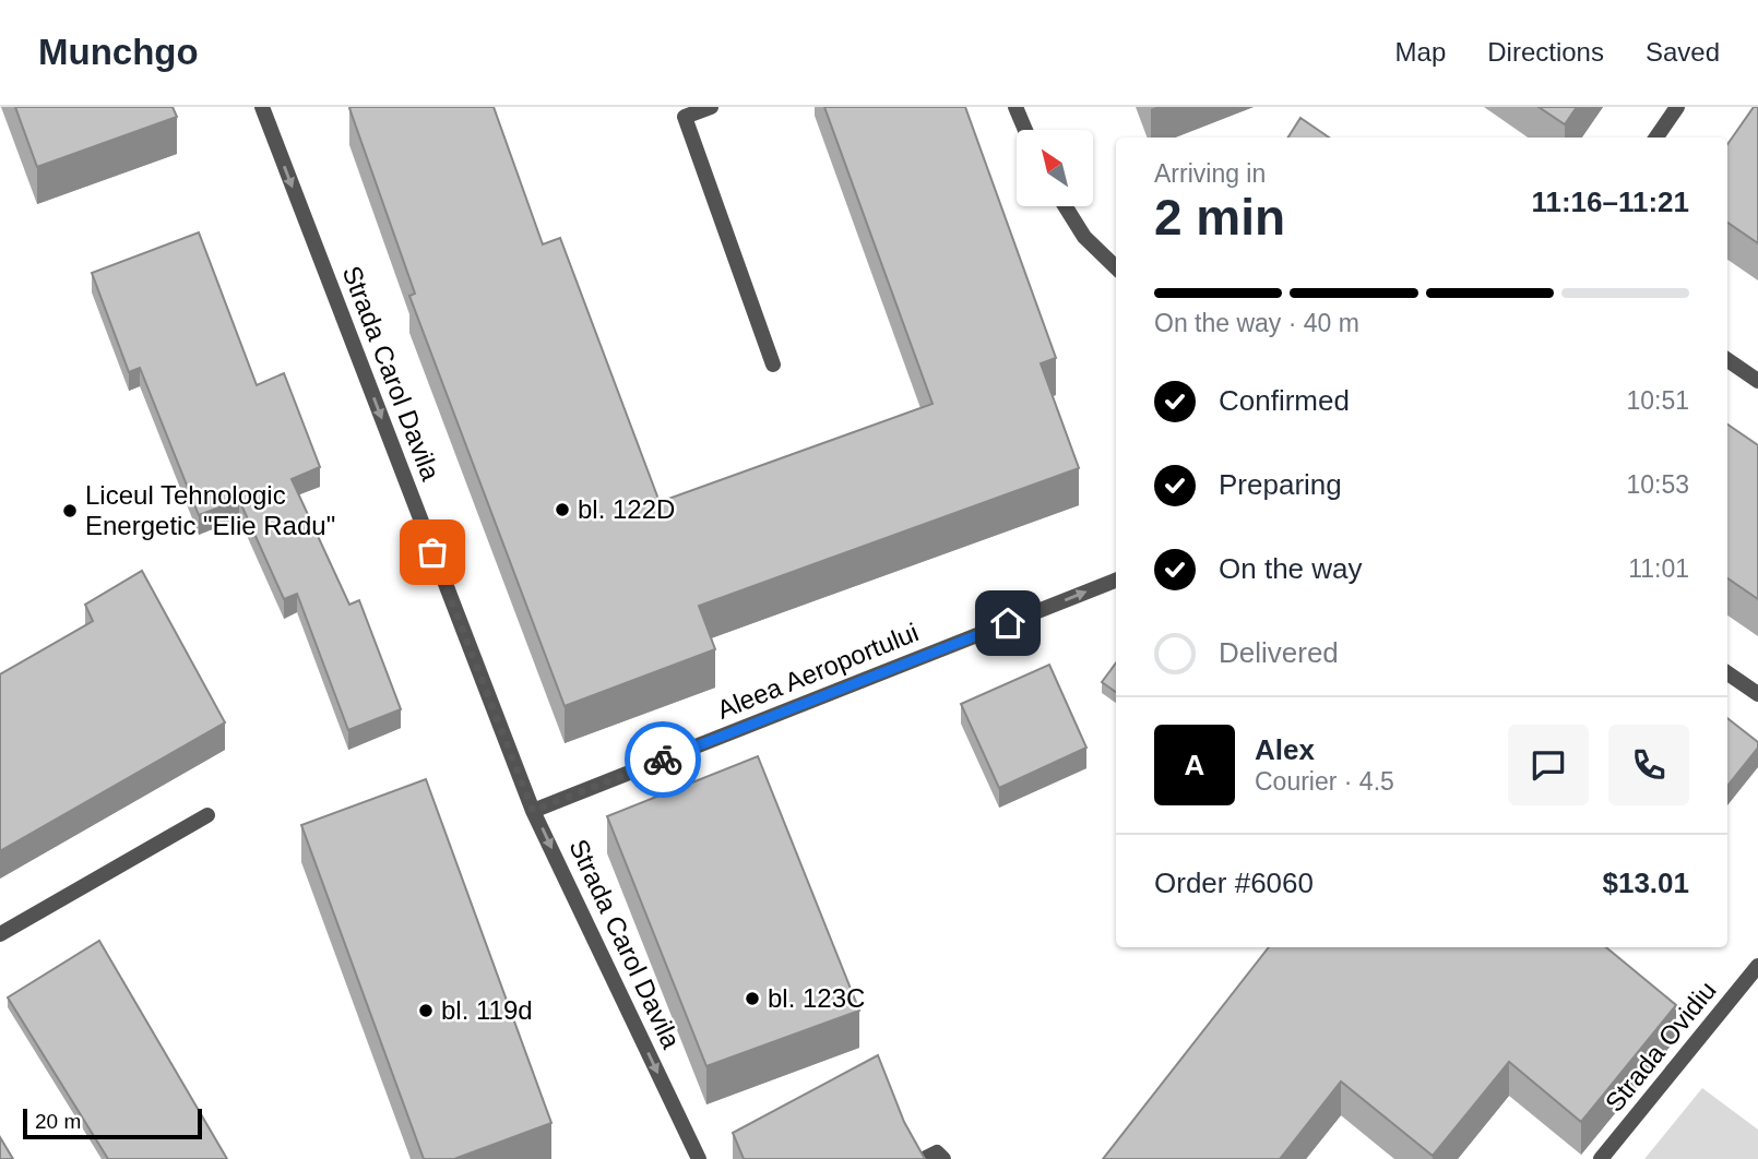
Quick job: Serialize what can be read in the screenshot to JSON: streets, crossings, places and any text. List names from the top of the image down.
{
  "streets": {
    "street": ["Strada Carol Davila", "Aleea Aeroportului", "Strada Ovidiu"]
  },
  "crossings": [
    ["Strada Carol Davila", "Aleea Aeroportului"]
  ],
  "one_way": ["Strada Carol Davila", "Aleea Aeroportului"],
  "places": [
    "bl. 122D",
    "Liceul Tehnologic Energetic \"Elie Radu\"",
    "bl. 123C",
    "bl. 119d"
  ],
  "scale_bar": "20 m",
  "north": "top left",
  "page": {
    "header": "Munchgo",
    "nav": ["Map", "Directions", "Saved"],
    "heading": ["2 min", "Arriving in", "11:16–11:21"],
    "panel": [
      "Alex",
      "Courier · 4.5",
      "Order #6060",
      "$13.01"
    ],
    "bar": "On the way · 40 m",
    "list": [
      ["Confirmed", "10:51"],
      ["Preparing", "10:53"],
      ["On the way", "11:01"],
      "Delivered"
    ],
    "round": "A",
    "scale": "20 m"
  }
}
